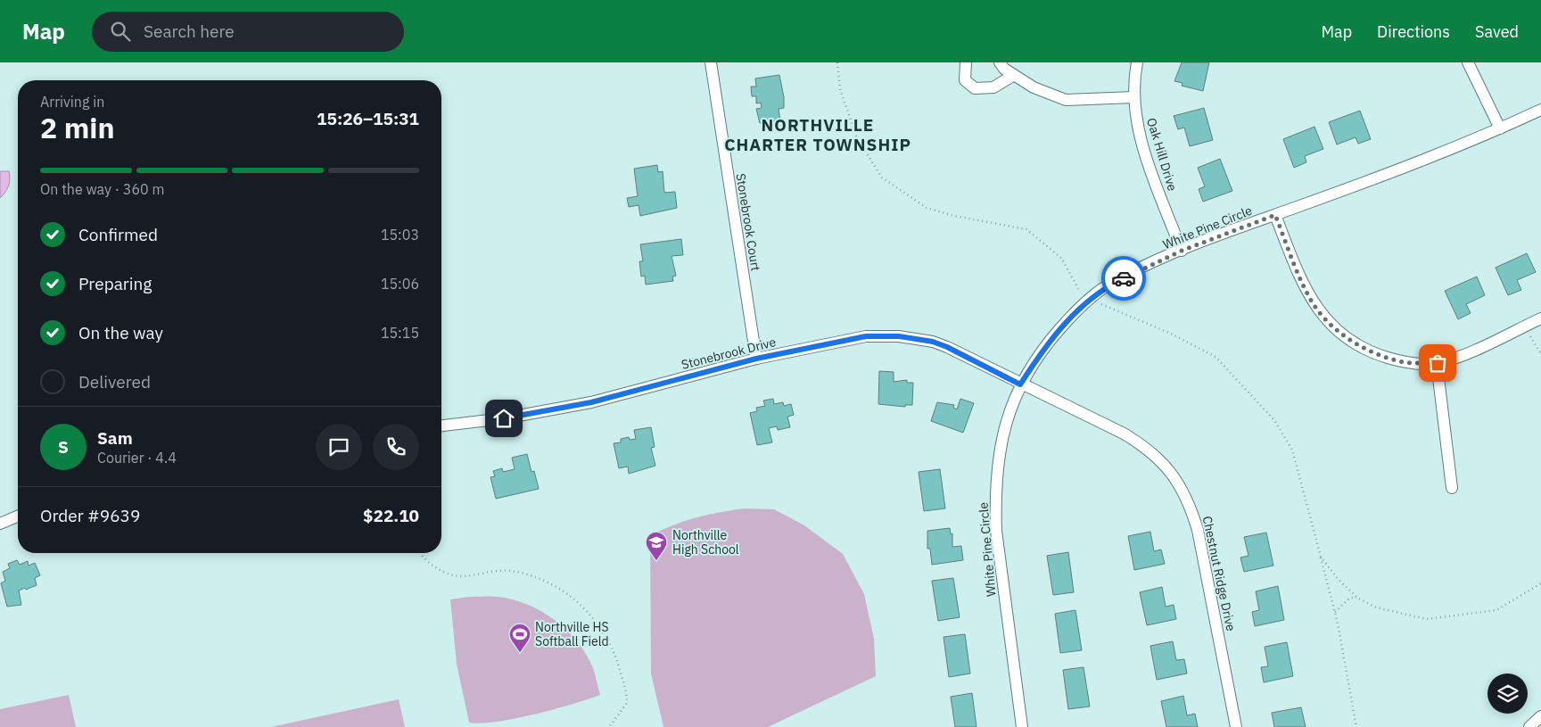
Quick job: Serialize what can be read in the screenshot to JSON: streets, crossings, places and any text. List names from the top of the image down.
{
  "streets": {
    "street": [
      "Oak Hill Drive",
      "Stonebrook Court",
      "White Pine Circle",
      "Stonebrook Drive",
      "Chestnut Ridge Drive"
    ]
  },
  "crossings": [
    ["Oak Hill Drive", "White Pine Circle"],
    ["Stonebrook Court", "Stonebrook Drive"],
    ["White Pine Circle", "Stonebrook Drive"],
    ["White Pine Circle", "Chestnut Ridge Drive"],
    ["Stonebrook Drive", "Chestnut Ridge Drive"]
  ],
  "districts": ["NORTHVILLE CHARTER TOWNSHIP"],
  "places": {
    "school or university": ["Northville High School"],
    "sports": ["Northville HS Softball Field"]
  },
  "page": {
    "header": "Map",
    "search": "Search here",
    "nav": ["Map", "Directions", "Saved"],
    "heading": ["2 min", "Arriving in", "15:26–15:31"],
    "panel": [
      "Sam",
      "Courier · 4.4",
      "Order #9639",
      "$22.10"
    ],
    "bar": "On the way · 360 m",
    "list": [
      ["Confirmed", "15:03"],
      ["Preparing", "15:06"],
      ["On the way", "15:15"],
      "Delivered"
    ],
    "round": "S"
  }
}
